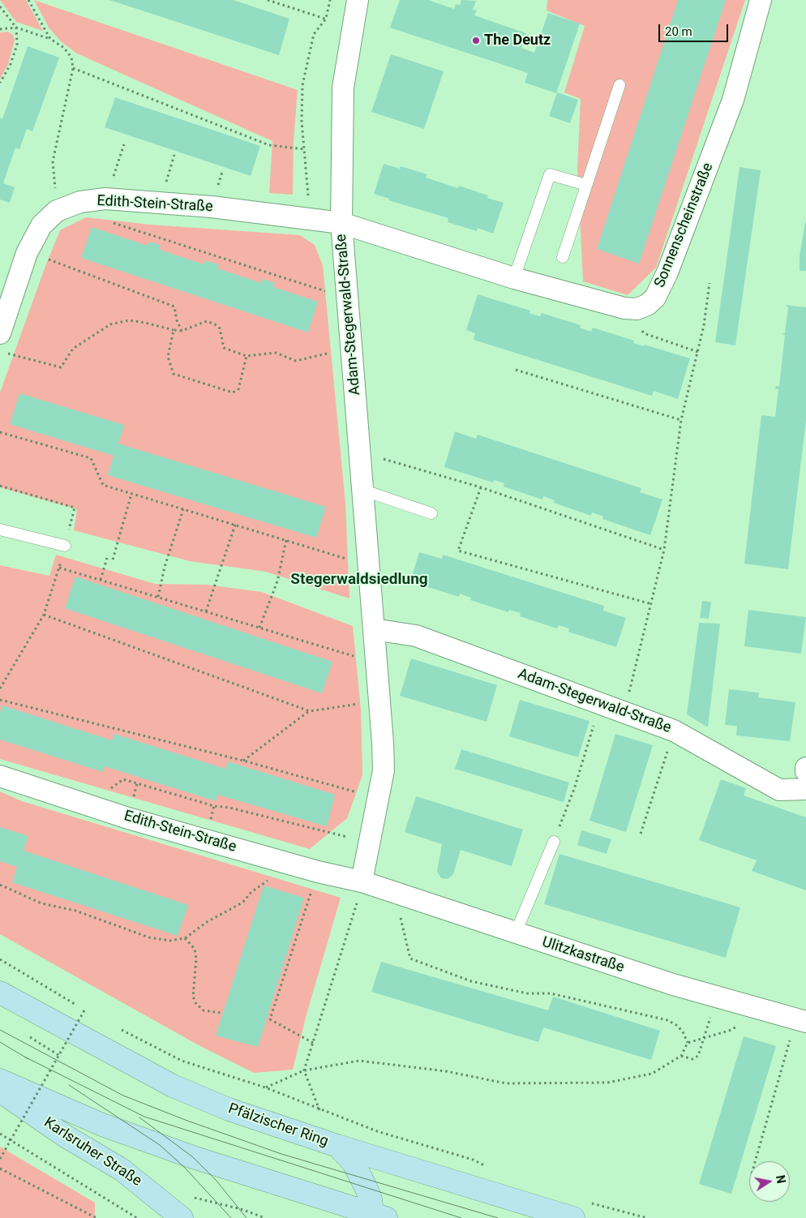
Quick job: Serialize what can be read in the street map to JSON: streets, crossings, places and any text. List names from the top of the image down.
{
  "streets": {
    "main road": ["Pfälzischer Ring", "Karlsruher Straße"],
    "street": [
      "Edith-Stein-Straße",
      "Sonnenscheinstraße",
      "Adam-Stegerwald-Straße",
      "Ulitzkastraße"
    ]
  },
  "crossings": [
    ["Edith-Stein-Straße", "Sonnenscheinstraße"],
    ["Edith-Stein-Straße", "Adam-Stegerwald-Straße"],
    ["Edith-Stein-Straße", "Ulitzkastraße"],
    ["Sonnenscheinstraße", "Adam-Stegerwald-Straße"],
    ["Adam-Stegerwald-Straße", "Ulitzkastraße"]
  ],
  "districts": ["Stegerwaldsiedlung"],
  "places": ["The Deutz"],
  "scale_bar": "20 m",
  "north": "right"
}
